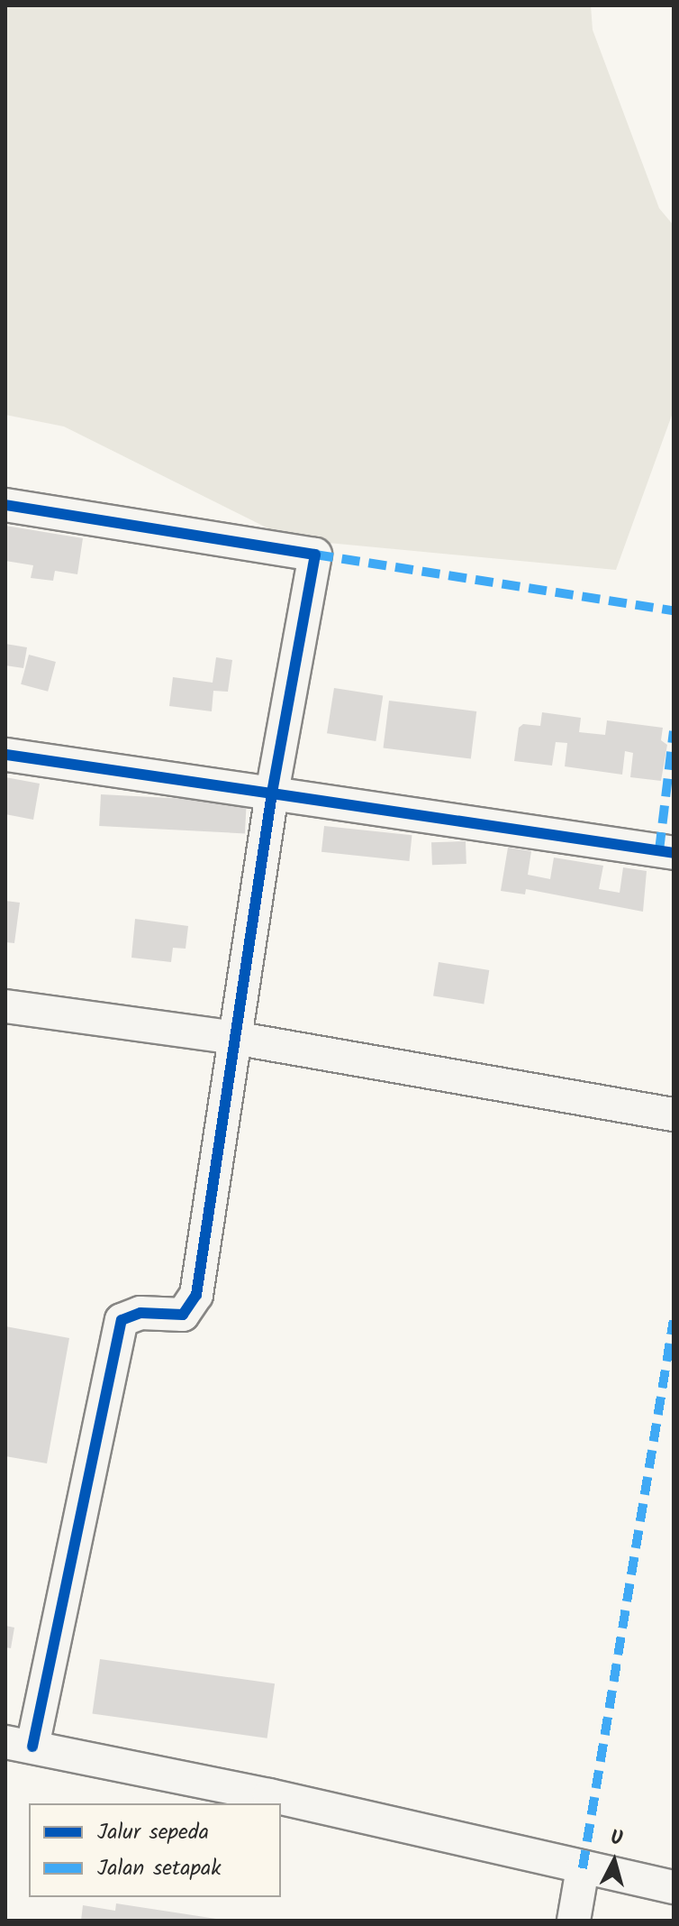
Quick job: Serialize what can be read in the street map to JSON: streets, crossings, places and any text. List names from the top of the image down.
{
  "legend": ["Jalur sepeda", "Jalan setapak"],
  "north": "top"
}
